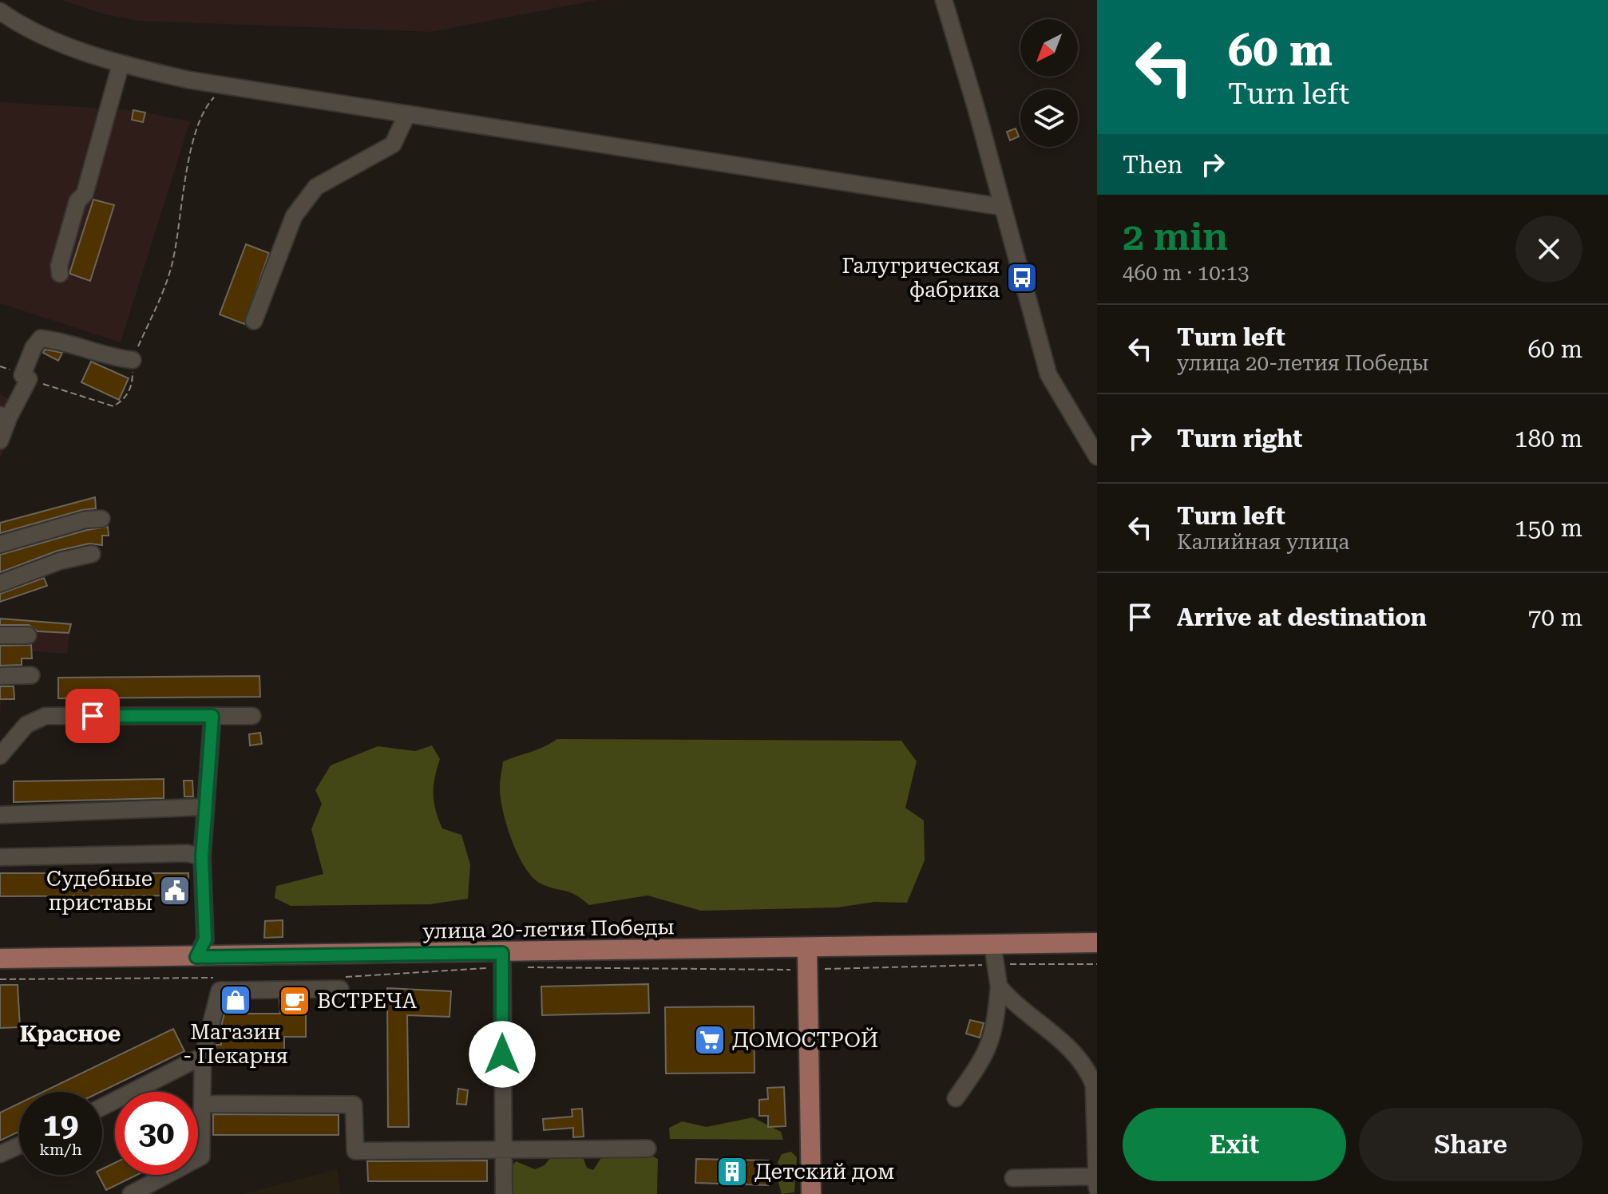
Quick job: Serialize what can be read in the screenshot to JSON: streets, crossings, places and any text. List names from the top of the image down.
{
  "streets": {
    "main road": ["улица 20-летия Победы"]
  },
  "districts": ["Красное"],
  "places": {
    "bus stop": ["Галугрическая фабрика"],
    "public building": ["Судебные приставы"],
    "shop": ["Магазин - Пекарня"],
    "cafe": ["ВСТРЕЧА"],
    "supermarket": ["ДОМОСТРОЙ"],
    "building": ["Детский дом"]
  },
  "north": "bottom left",
  "page": {
    "turn": ["60 m", "Turn left"],
    "then": "Then",
    "heading": ["2 min", "460 m · 10:13"],
    "list": [
      {
        "name": "Turn left",
        "note": "улица 20-летия Победы",
        "value": "60 m"
      },
      {
        "name": "Turn right",
        "value": "180 m"
      },
      {
        "name": "Turn left",
        "note": "Калийная улица",
        "value": "150 m"
      },
      {
        "name": "Arrive at destination",
        "value": "70 m"
      }
    ],
    "speed": "19 km/h",
    "limit": "30",
    "buttons": ["Exit", "Share"]
  }
}
